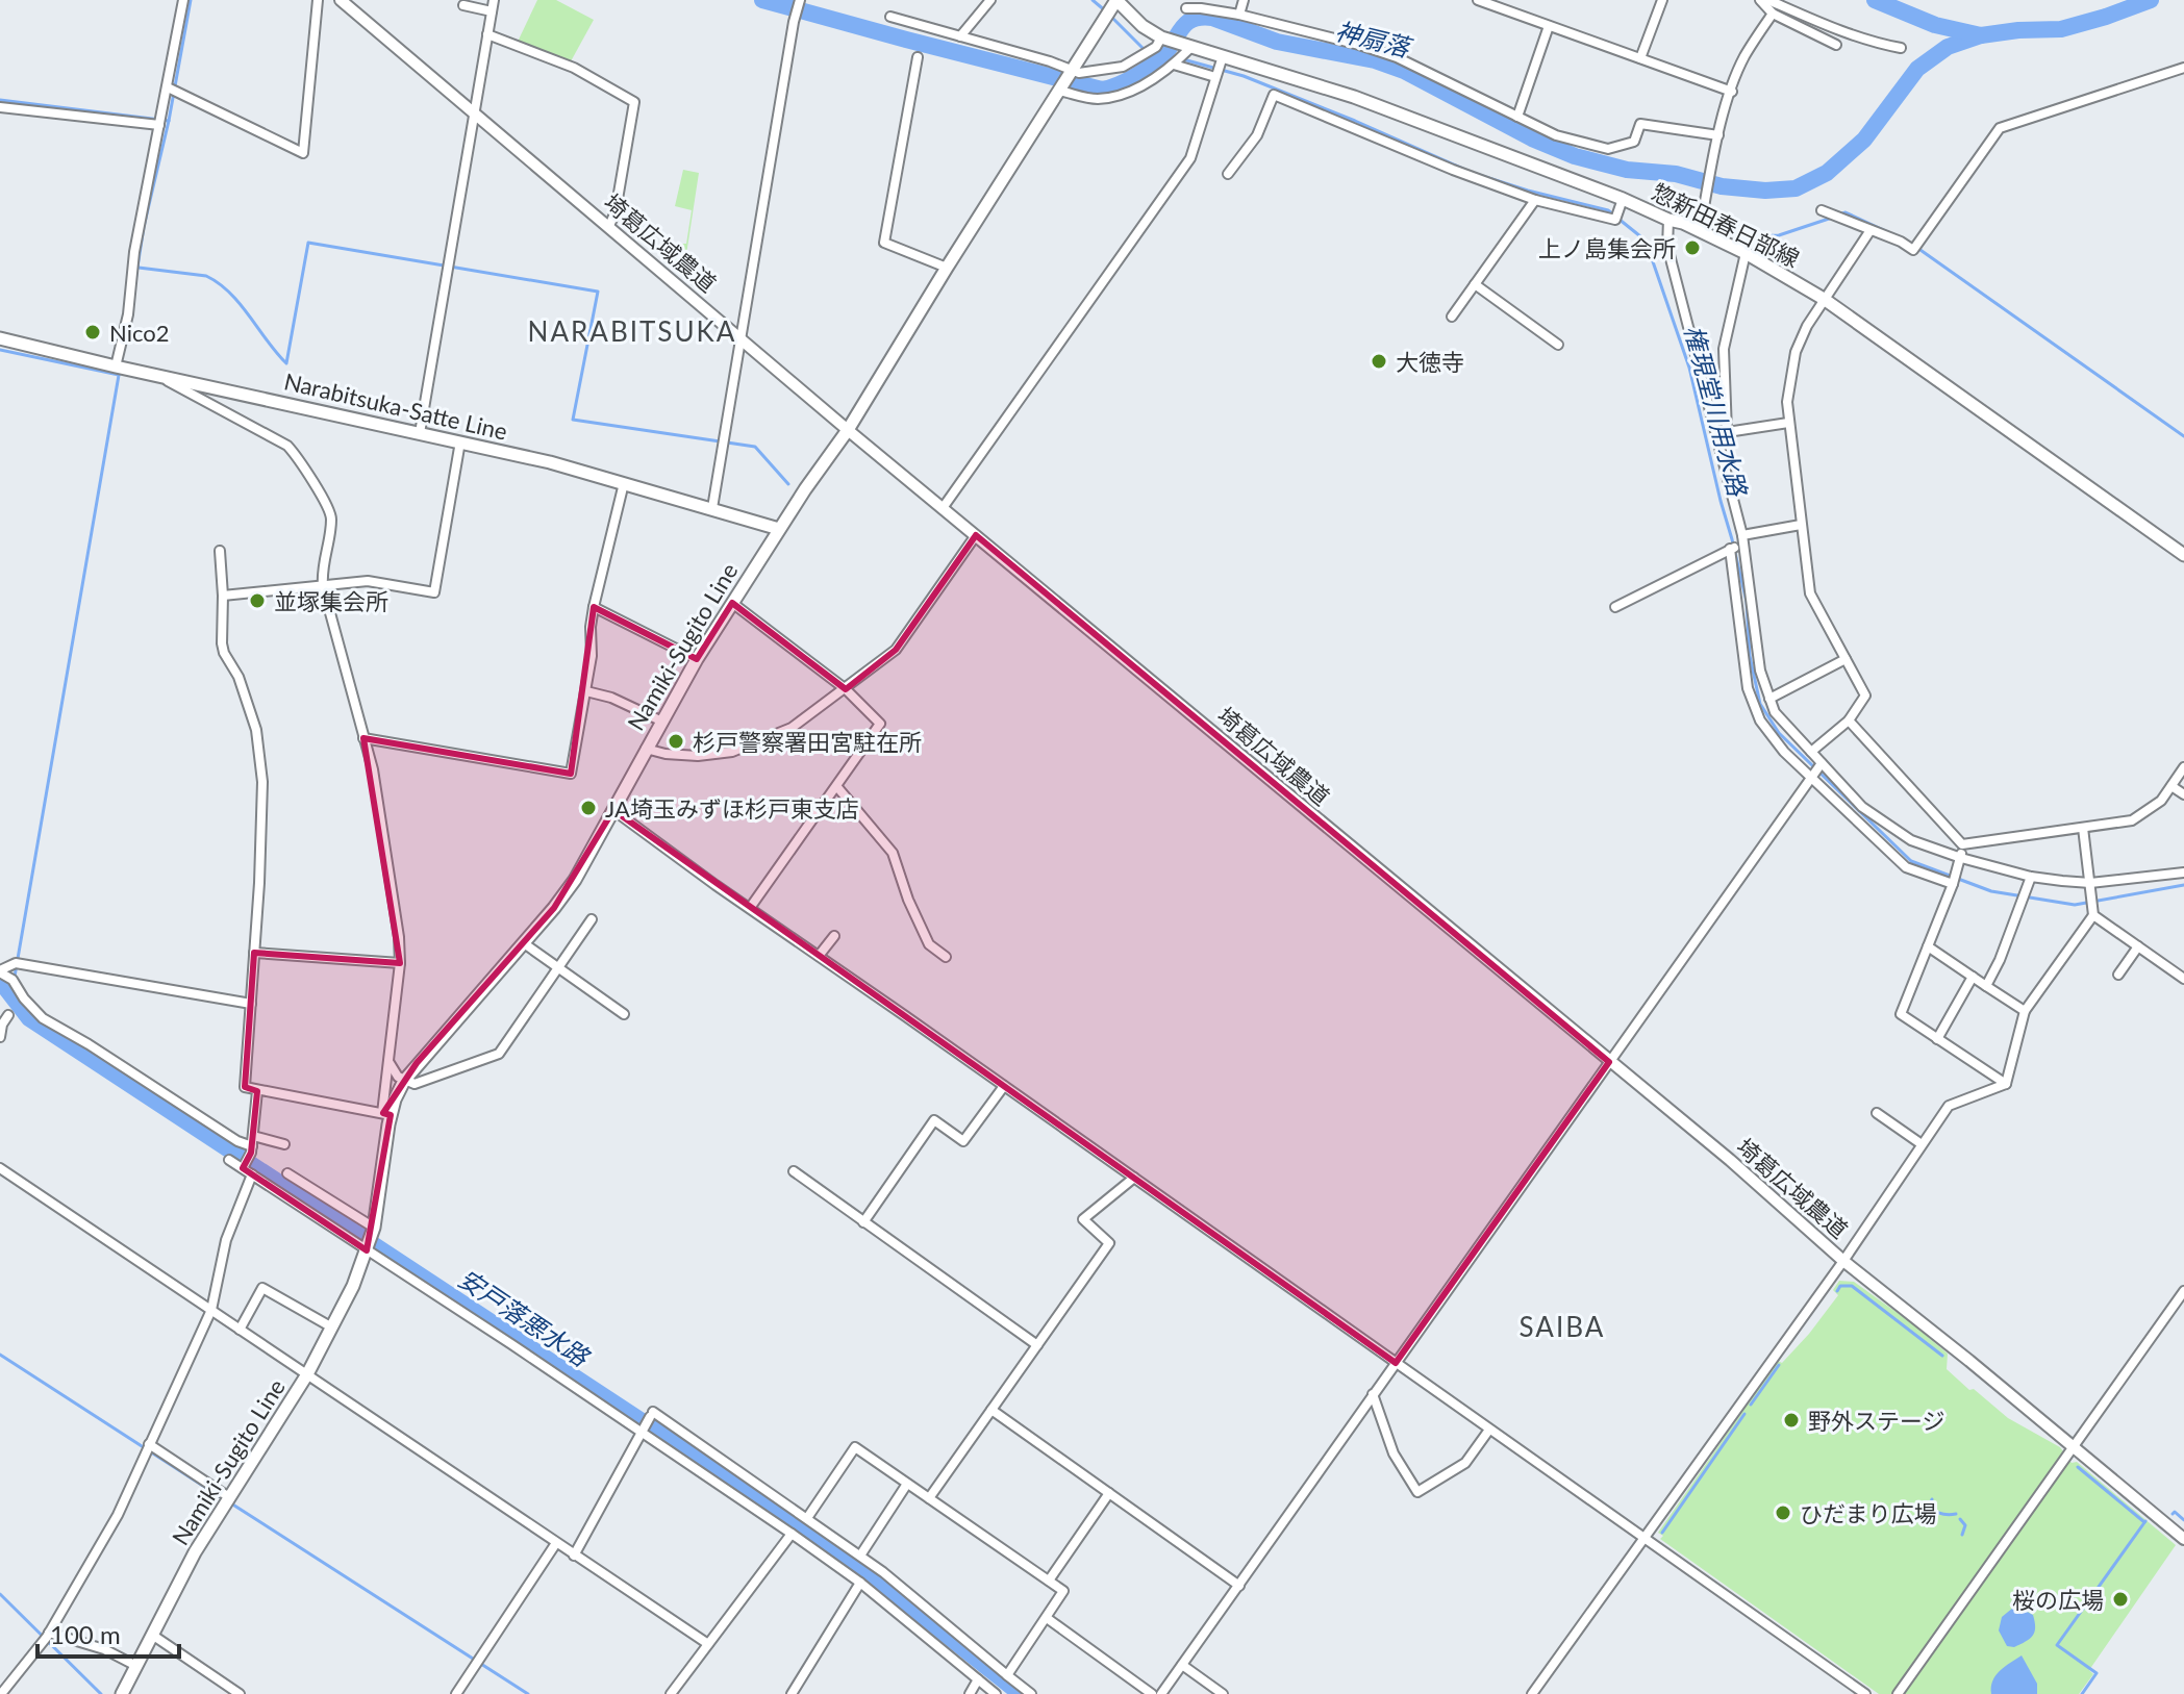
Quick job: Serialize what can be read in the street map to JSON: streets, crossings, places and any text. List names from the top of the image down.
{
  "streets": {
    "main road": ["惣新田春日部線", "Narabitsuka-Satte Line", "Namiki-Sugito Line"],
    "street": ["埼葛広域農道"]
  },
  "crossings": [
    ["埼葛広域農道", "Namiki-Sugito Line"],
    ["Narabitsuka-Satte Line", "Namiki-Sugito Line"]
  ],
  "districts": ["NARABITSUKA", "SAIBA"],
  "water": ["神扇落", "権現堂川用水路", "安戸落悪水路"],
  "places": [
    "上ノ島集会所",
    "Nico2",
    "大徳寺",
    "並塚集会所",
    "杉戸警察署田宮駐在所",
    "JA埼玉みずほ杉戸東支店",
    "野外ステージ",
    "ひだまり広場",
    "桜の広場"
  ],
  "scale_bar": "100 m"
}
